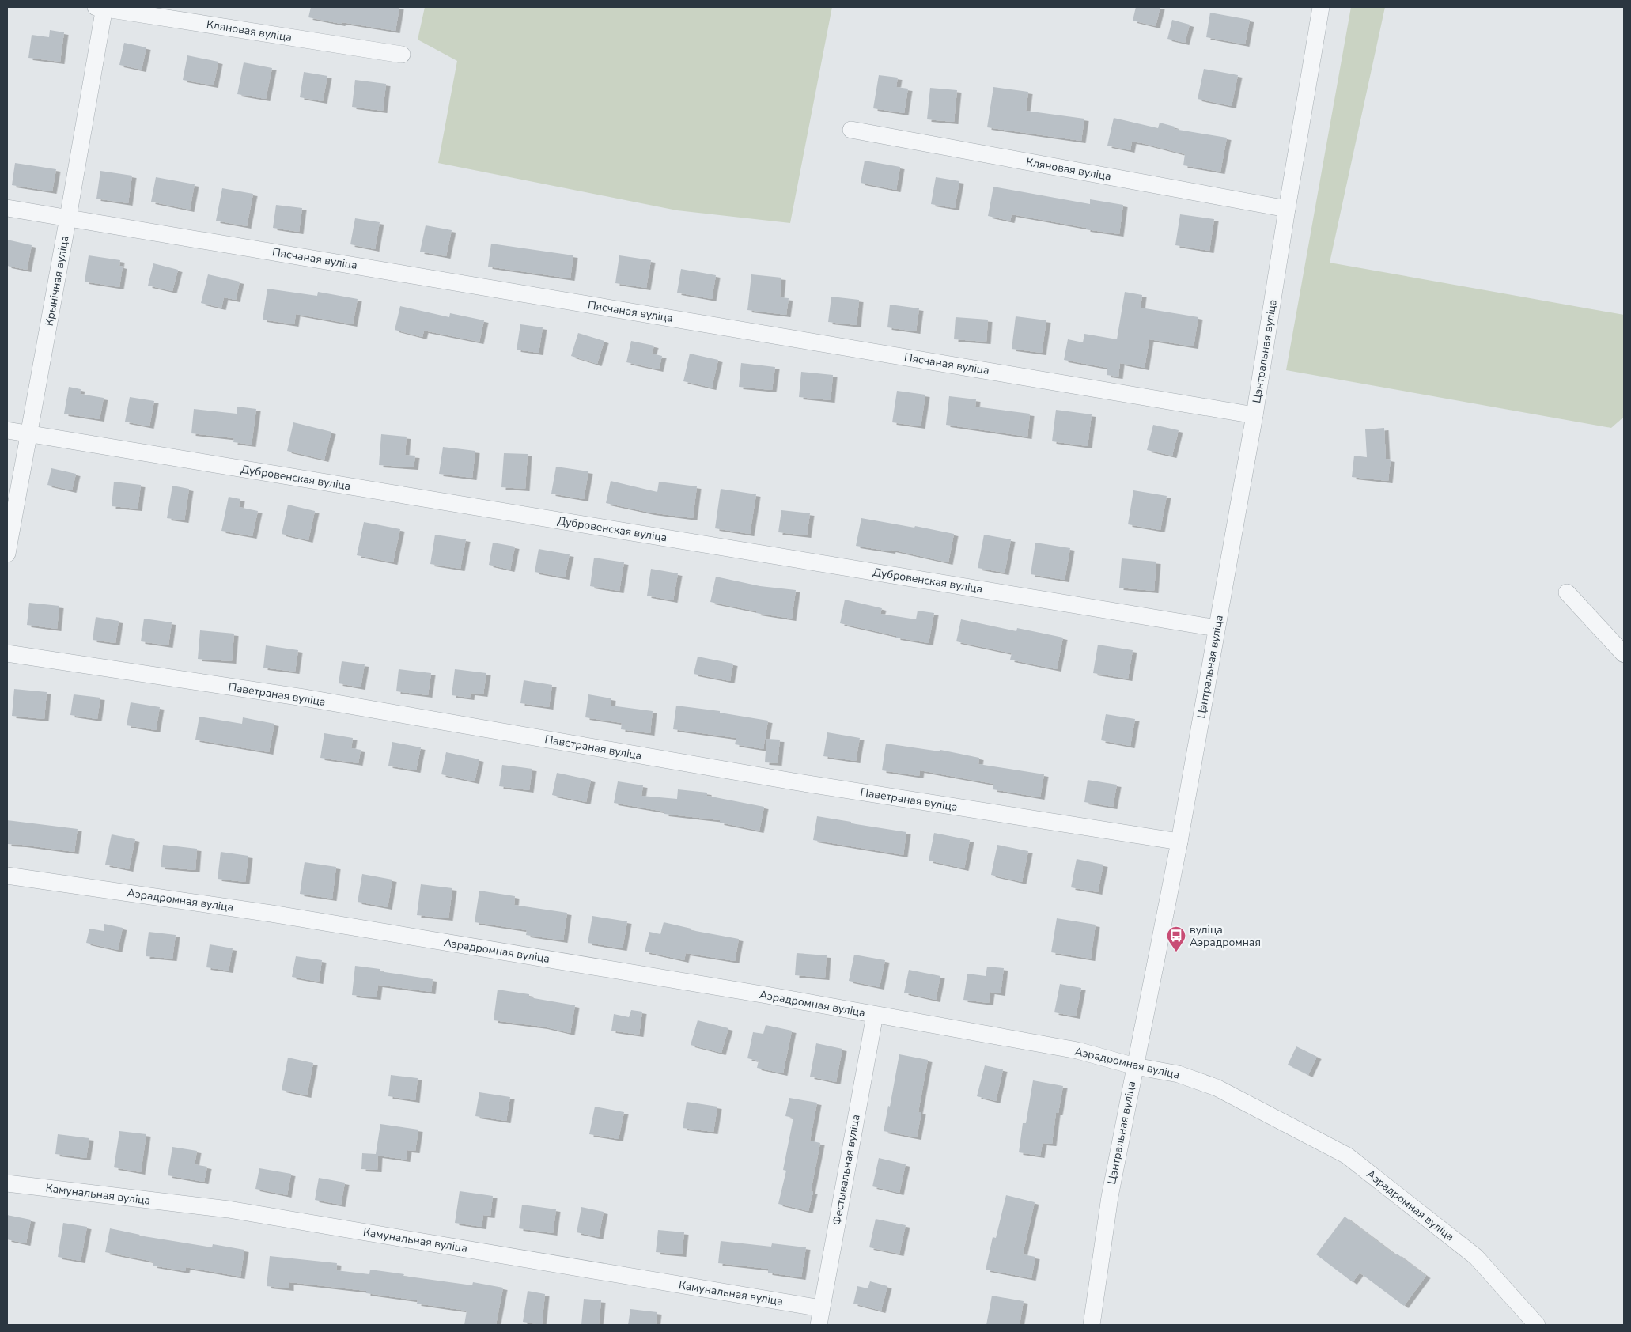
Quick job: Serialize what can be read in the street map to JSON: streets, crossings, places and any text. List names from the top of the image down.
{
  "streets": {
    "street": [
      "Кляновая вуліца",
      "Пясчаная вуліца",
      "Крынічная вуліца",
      "Цэнтральная вуліца",
      "Дубровенская вуліца",
      "Паветраная вуліца",
      "Аэрадромная вуліца",
      "Фестывальная вуліца",
      "Камунальная вуліца"
    ]
  },
  "crossings": [
    ["Кляновая вуліца", "Крынічная вуліца"],
    ["Кляновая вуліца", "Цэнтральная вуліца"],
    ["Пясчаная вуліца", "Крынічная вуліца"],
    ["Пясчаная вуліца", "Цэнтральная вуліца"],
    ["Крынічная вуліца", "Дубровенская вуліца"],
    ["Цэнтральная вуліца", "Дубровенская вуліца"],
    ["Цэнтральная вуліца", "Паветраная вуліца"],
    ["Цэнтральная вуліца", "Аэрадромная вуліца"],
    ["Аэрадромная вуліца", "Фестывальная вуліца"],
    ["Фестывальная вуліца", "Камунальная вуліца"]
  ],
  "places": {
    "bus stop": ["вуліца Аэрадромная"]
  }
}
